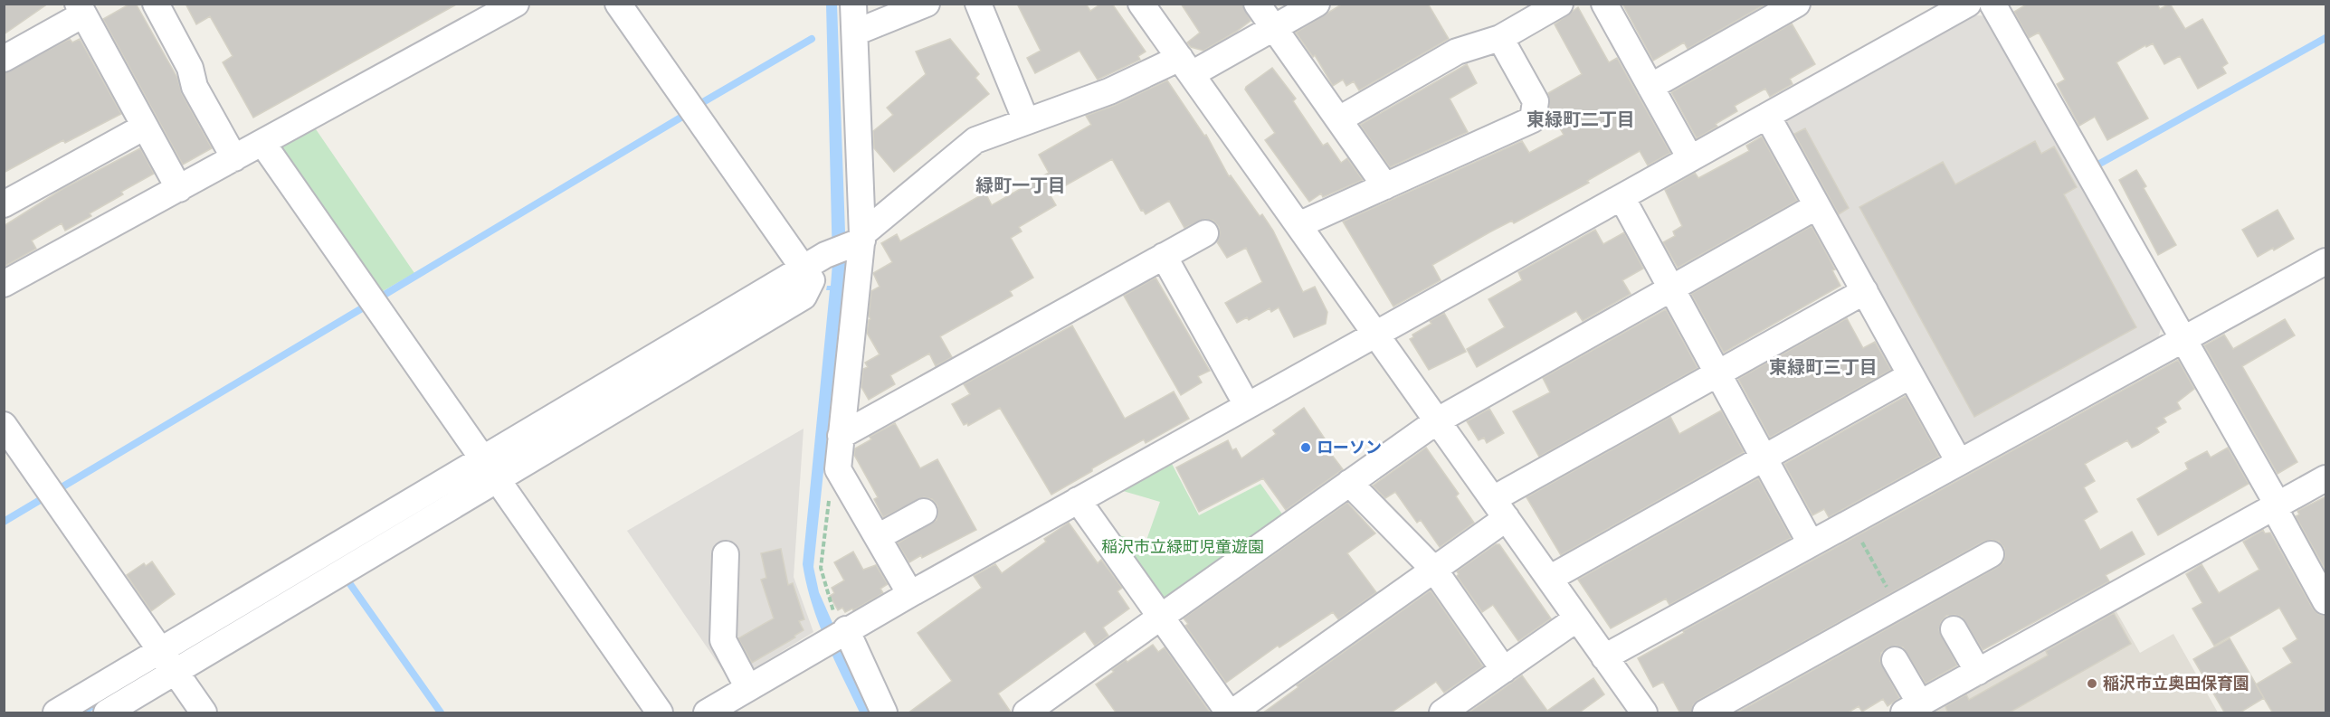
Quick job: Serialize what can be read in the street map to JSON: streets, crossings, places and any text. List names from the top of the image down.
{
  "districts": ["東緑町二丁目", "緑町一丁目", "東緑町三丁目"],
  "parks": ["稲沢市立緑町児童遊園"],
  "places": ["ローソン", "稲沢市立奥田保育園"]
}
